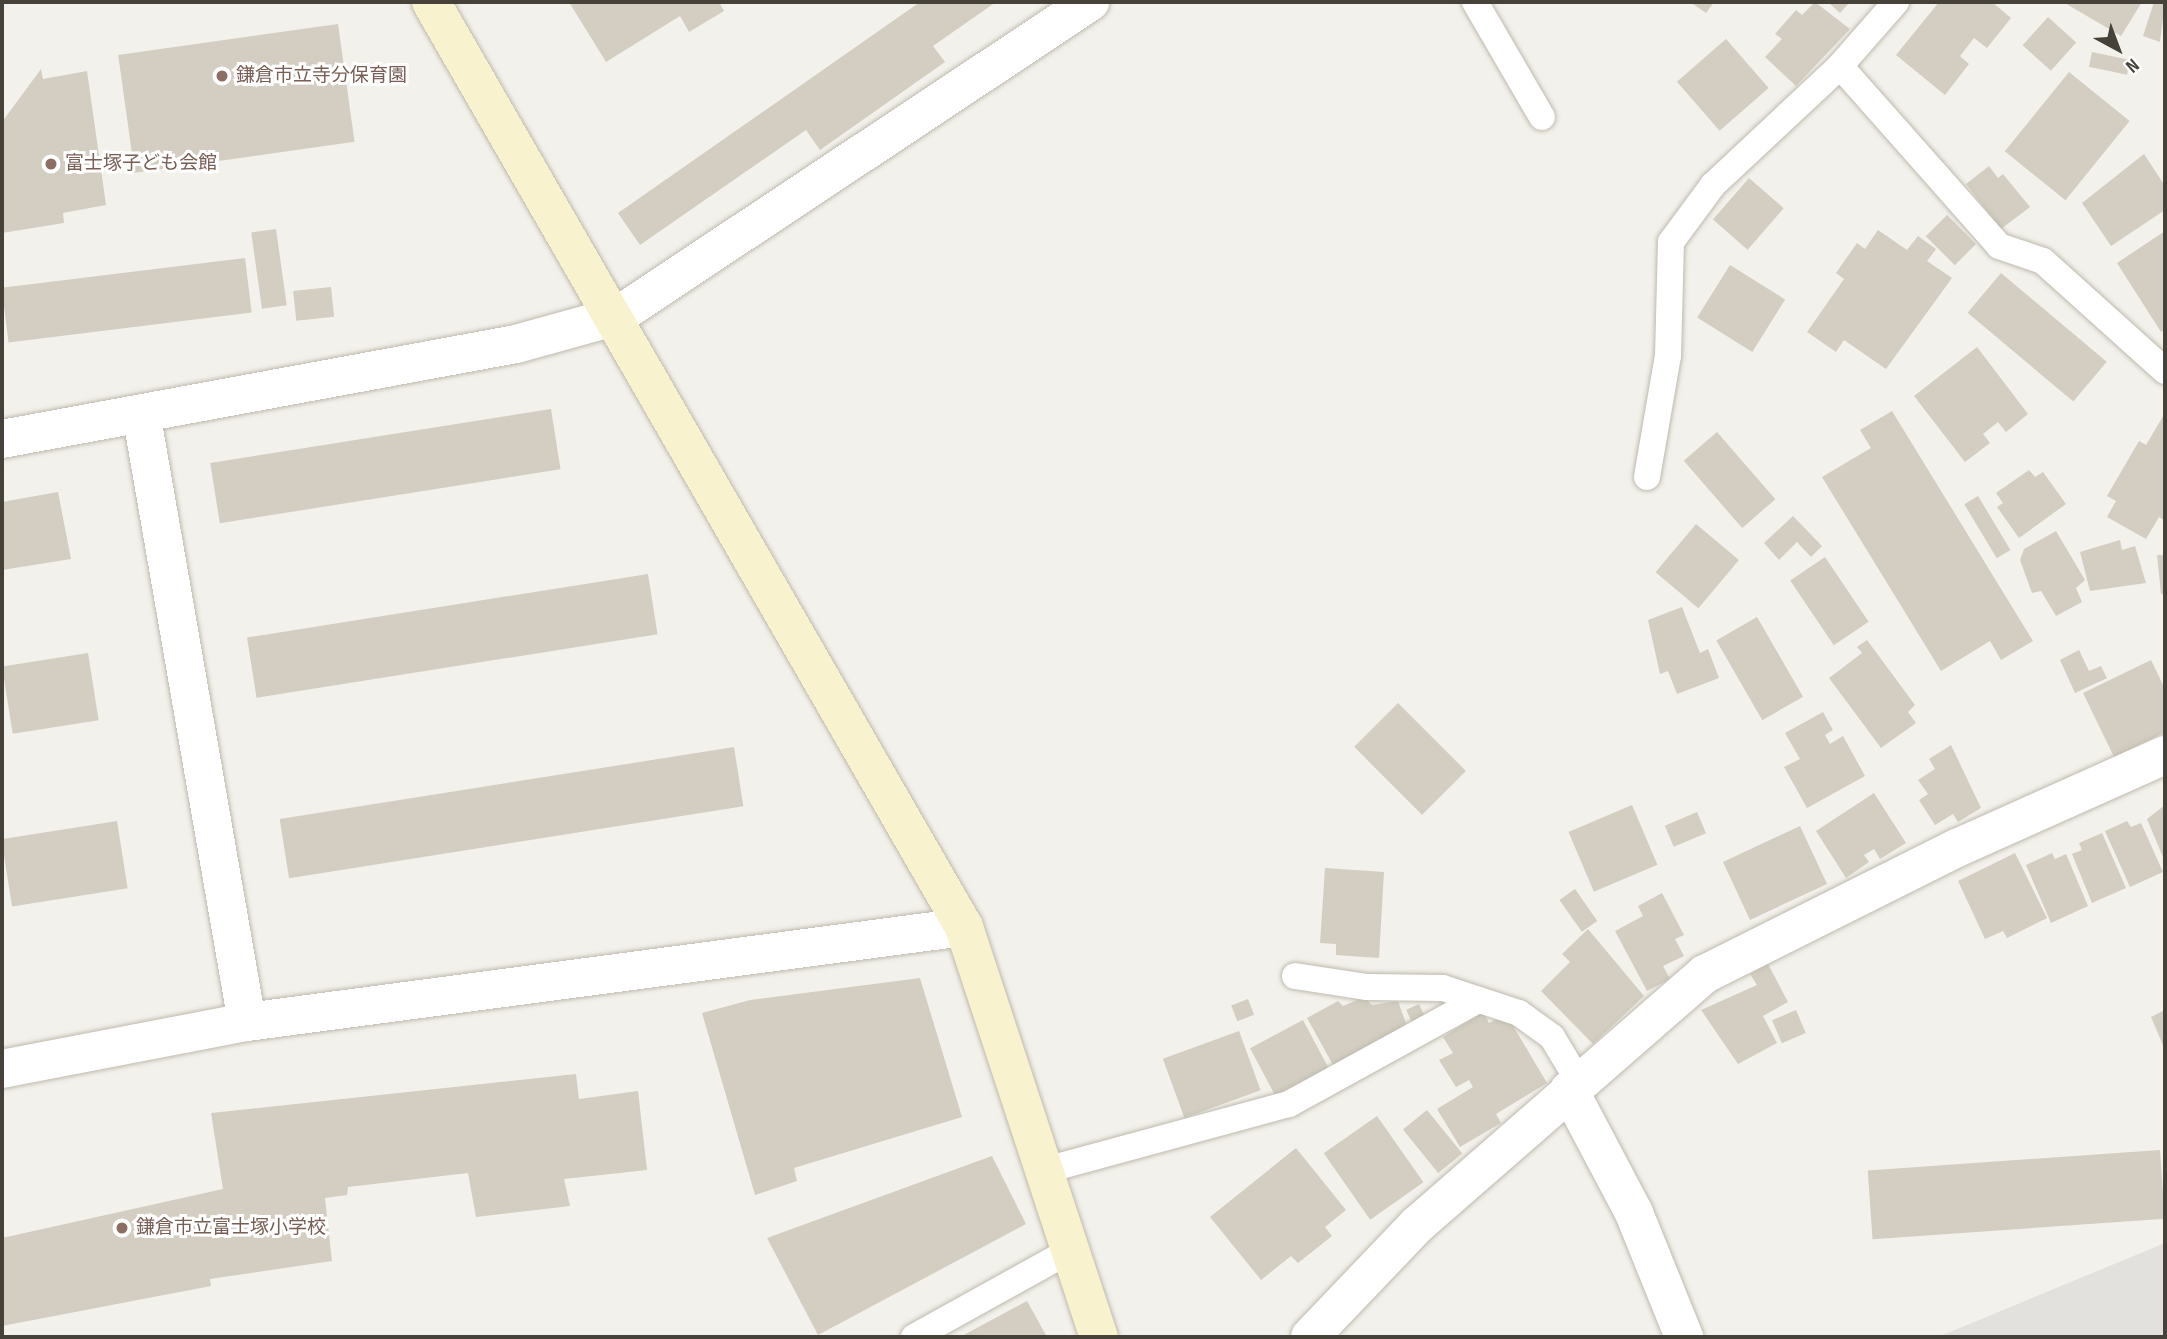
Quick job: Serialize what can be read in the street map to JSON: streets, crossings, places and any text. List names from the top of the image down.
{
  "places": ["鎌倉市立寺分保育園", "富士塚子ども会館", "鎌倉市立富士塚小学校"],
  "north": "bottom right"
}
